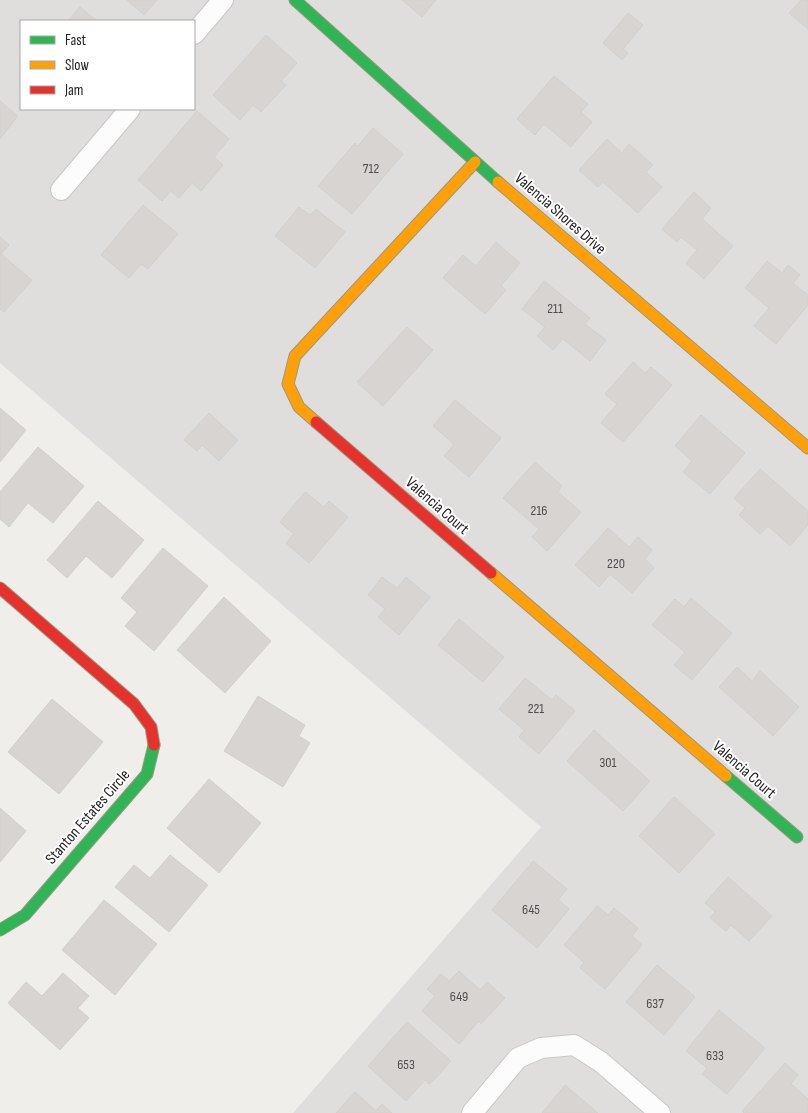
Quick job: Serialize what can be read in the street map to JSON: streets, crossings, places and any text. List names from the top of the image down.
{
  "streets": {
    "street": ["Valencia Shores Drive", "Valencia Court", "Stanton Estates Circle"]
  },
  "crossings": [
    ["Valencia Shores Drive", "Valencia Court"]
  ],
  "house_numbers": [
    "712",
    "211",
    "216",
    "220",
    "221",
    "301",
    "645",
    "649",
    "637",
    "633",
    "653"
  ],
  "legend": ["Fast", "Slow", "Jam"]
}
